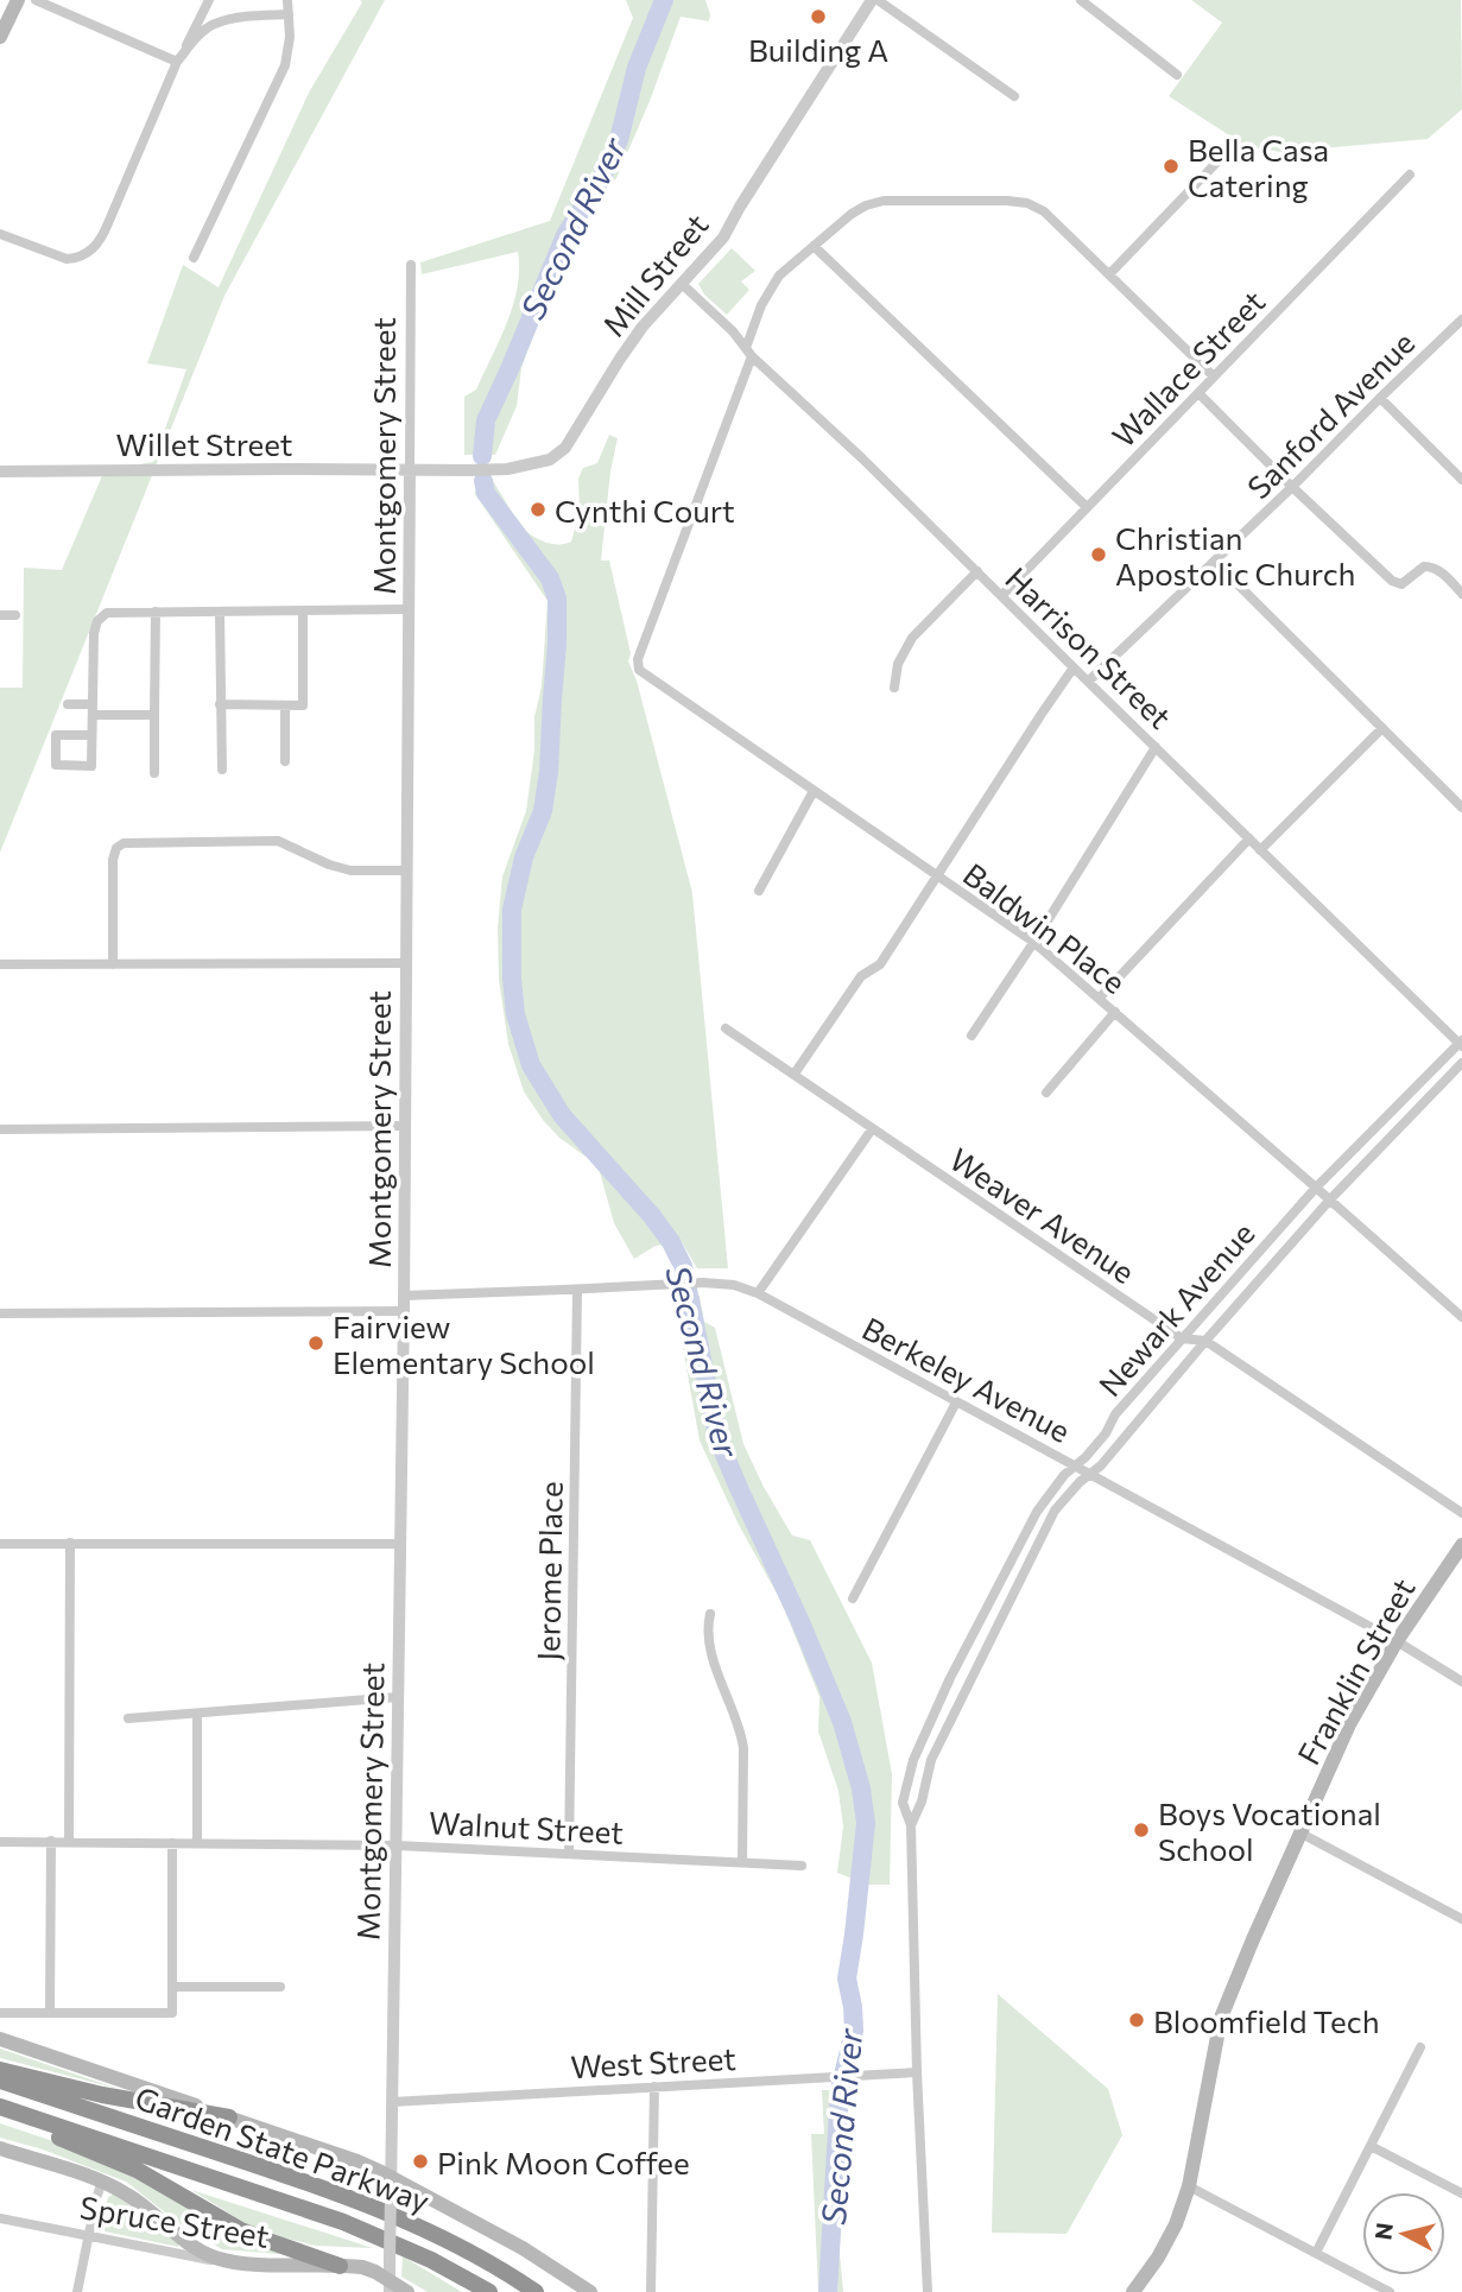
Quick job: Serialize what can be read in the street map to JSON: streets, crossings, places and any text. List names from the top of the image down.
{
  "streets": {
    "highway": ["Garden State Parkway"],
    "main road": ["Franklin Street", "Spruce Street"],
    "street": [
      "Mill Street",
      "Wallace Street",
      "Sanford Avenue",
      "Willet Street",
      "Montgomery Street",
      "Harrison Street",
      "Baldwin Place",
      "Weaver Avenue",
      "Newark Avenue",
      "Berkeley Avenue",
      "Jerome Place",
      "Walnut Street",
      "West Street"
    ]
  },
  "crossings": [
    ["Mill Street", "Willet Street"],
    ["Mill Street", "Montgomery Street"],
    ["Mill Street", "Harrison Street"],
    ["Wallace Street", "Harrison Street"],
    ["Sanford Avenue", "Harrison Street"],
    ["Willet Street", "Montgomery Street"],
    ["Montgomery Street", "Berkeley Avenue"],
    ["Montgomery Street", "Walnut Street"],
    ["Montgomery Street", "West Street"],
    ["Montgomery Street", "Spruce Street"],
    ["Harrison Street", "Baldwin Place"],
    ["Harrison Street", "Newark Avenue"],
    ["Baldwin Place", "Newark Avenue"],
    ["Weaver Avenue", "Newark Avenue"],
    ["Newark Avenue", "Berkeley Avenue"],
    ["Newark Avenue", "West Street"],
    ["Berkeley Avenue", "Jerome Place"],
    ["Berkeley Avenue", "Franklin Street"],
    ["Jerome Place", "Walnut Street"]
  ],
  "water": ["Second River"],
  "places": [
    "Building A",
    "Bella Casa Catering",
    "Cynthi Court",
    "Christian Apostolic Church",
    "Fairview Elementary School",
    "Boys Vocational School",
    "Bloomfield Tech",
    "Pink Moon Coffee"
  ],
  "north": "left"
}
